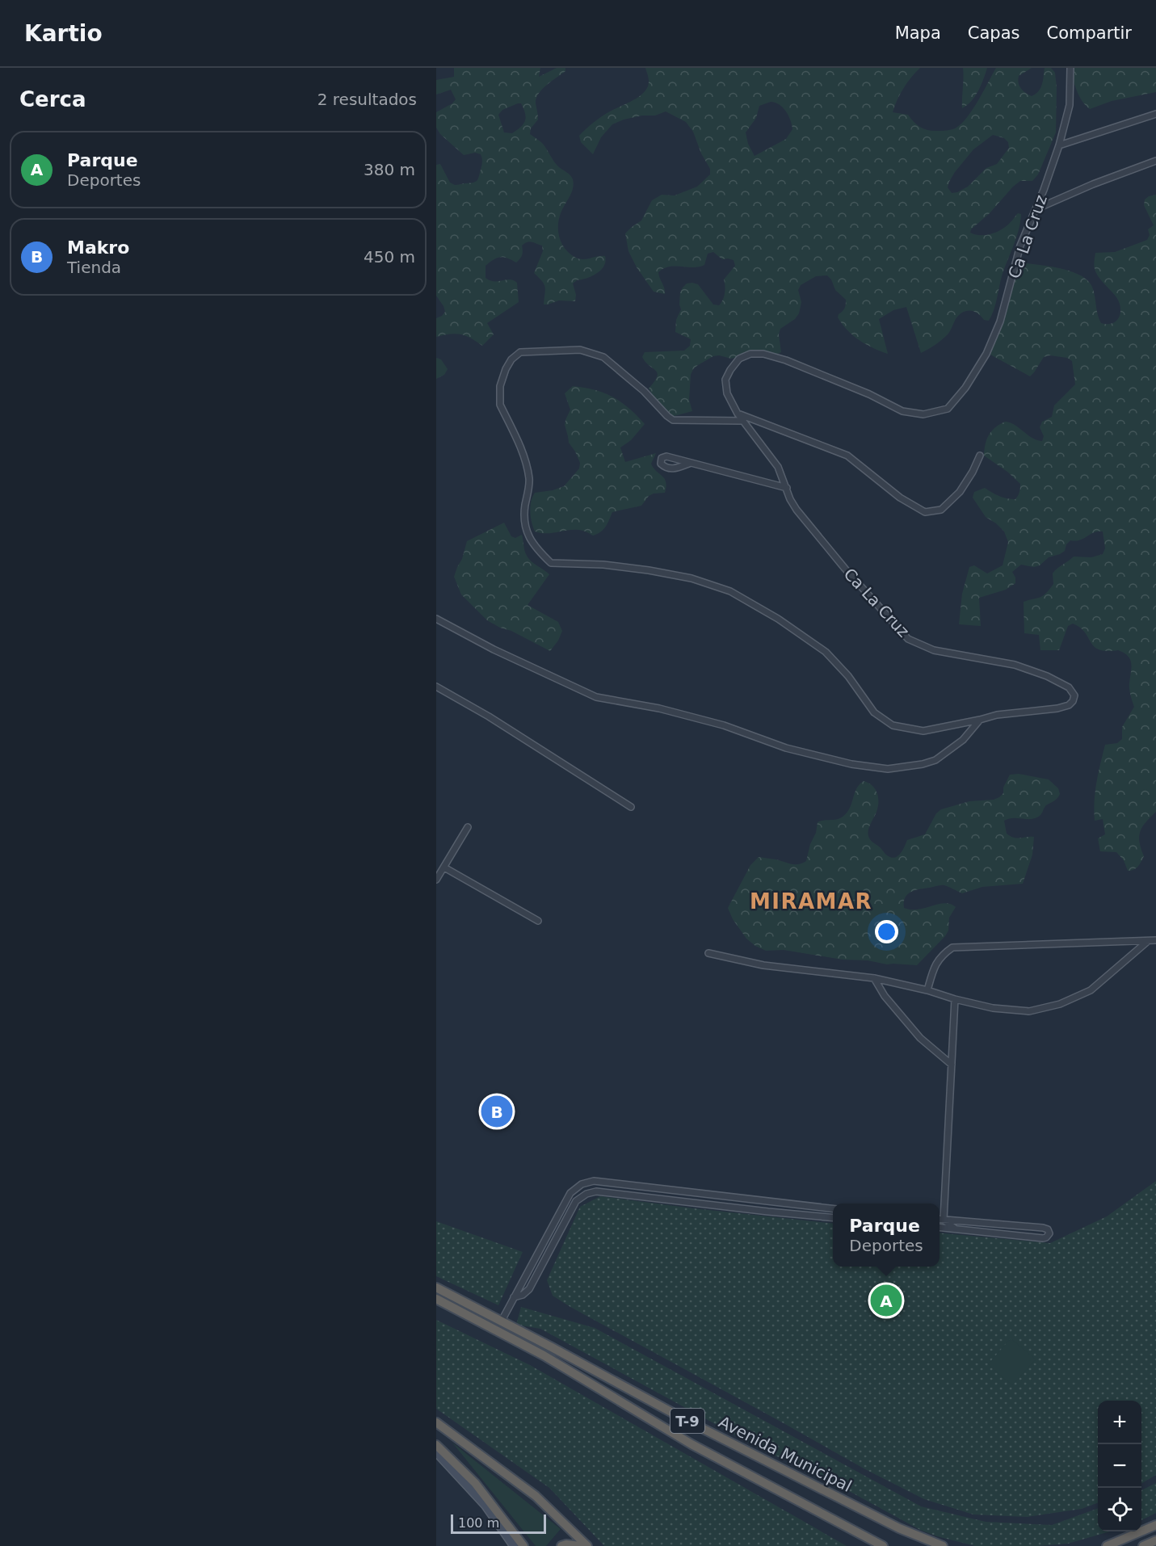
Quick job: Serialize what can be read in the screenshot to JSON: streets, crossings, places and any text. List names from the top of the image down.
{
  "streets": {
    "highway": ["T-9", "Avenida Municipal"],
    "street": ["Ca La Cruz"]
  },
  "districts": ["MIRAMAR"],
  "scale_bar": "100 m",
  "page": {
    "header": "Kartio",
    "nav": ["Mapa", "Capas", "Compartir"],
    "heading": ["Cerca", "2 resultados"],
    "list": [
      {
        "mark": "A",
        "name": "Parque",
        "note": "Deportes",
        "value": "380 m"
      },
      {
        "mark": "B",
        "name": "Makro",
        "note": "Tienda",
        "value": "450 m"
      }
    ],
    "pins": ["B", "A"],
    "popup": ["Parque", "Deportes"],
    "map_buttons": ["+", "−"],
    "scale": "100 m"
  }
}
